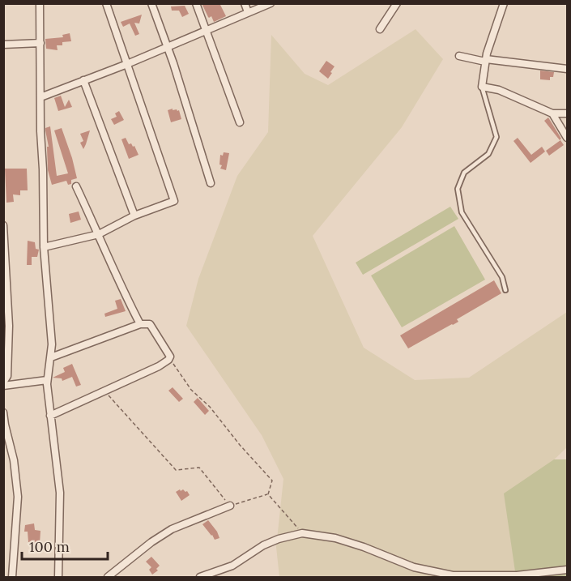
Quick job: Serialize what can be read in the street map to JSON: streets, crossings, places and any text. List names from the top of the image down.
{
  "scale_bar": "100 m"
}
